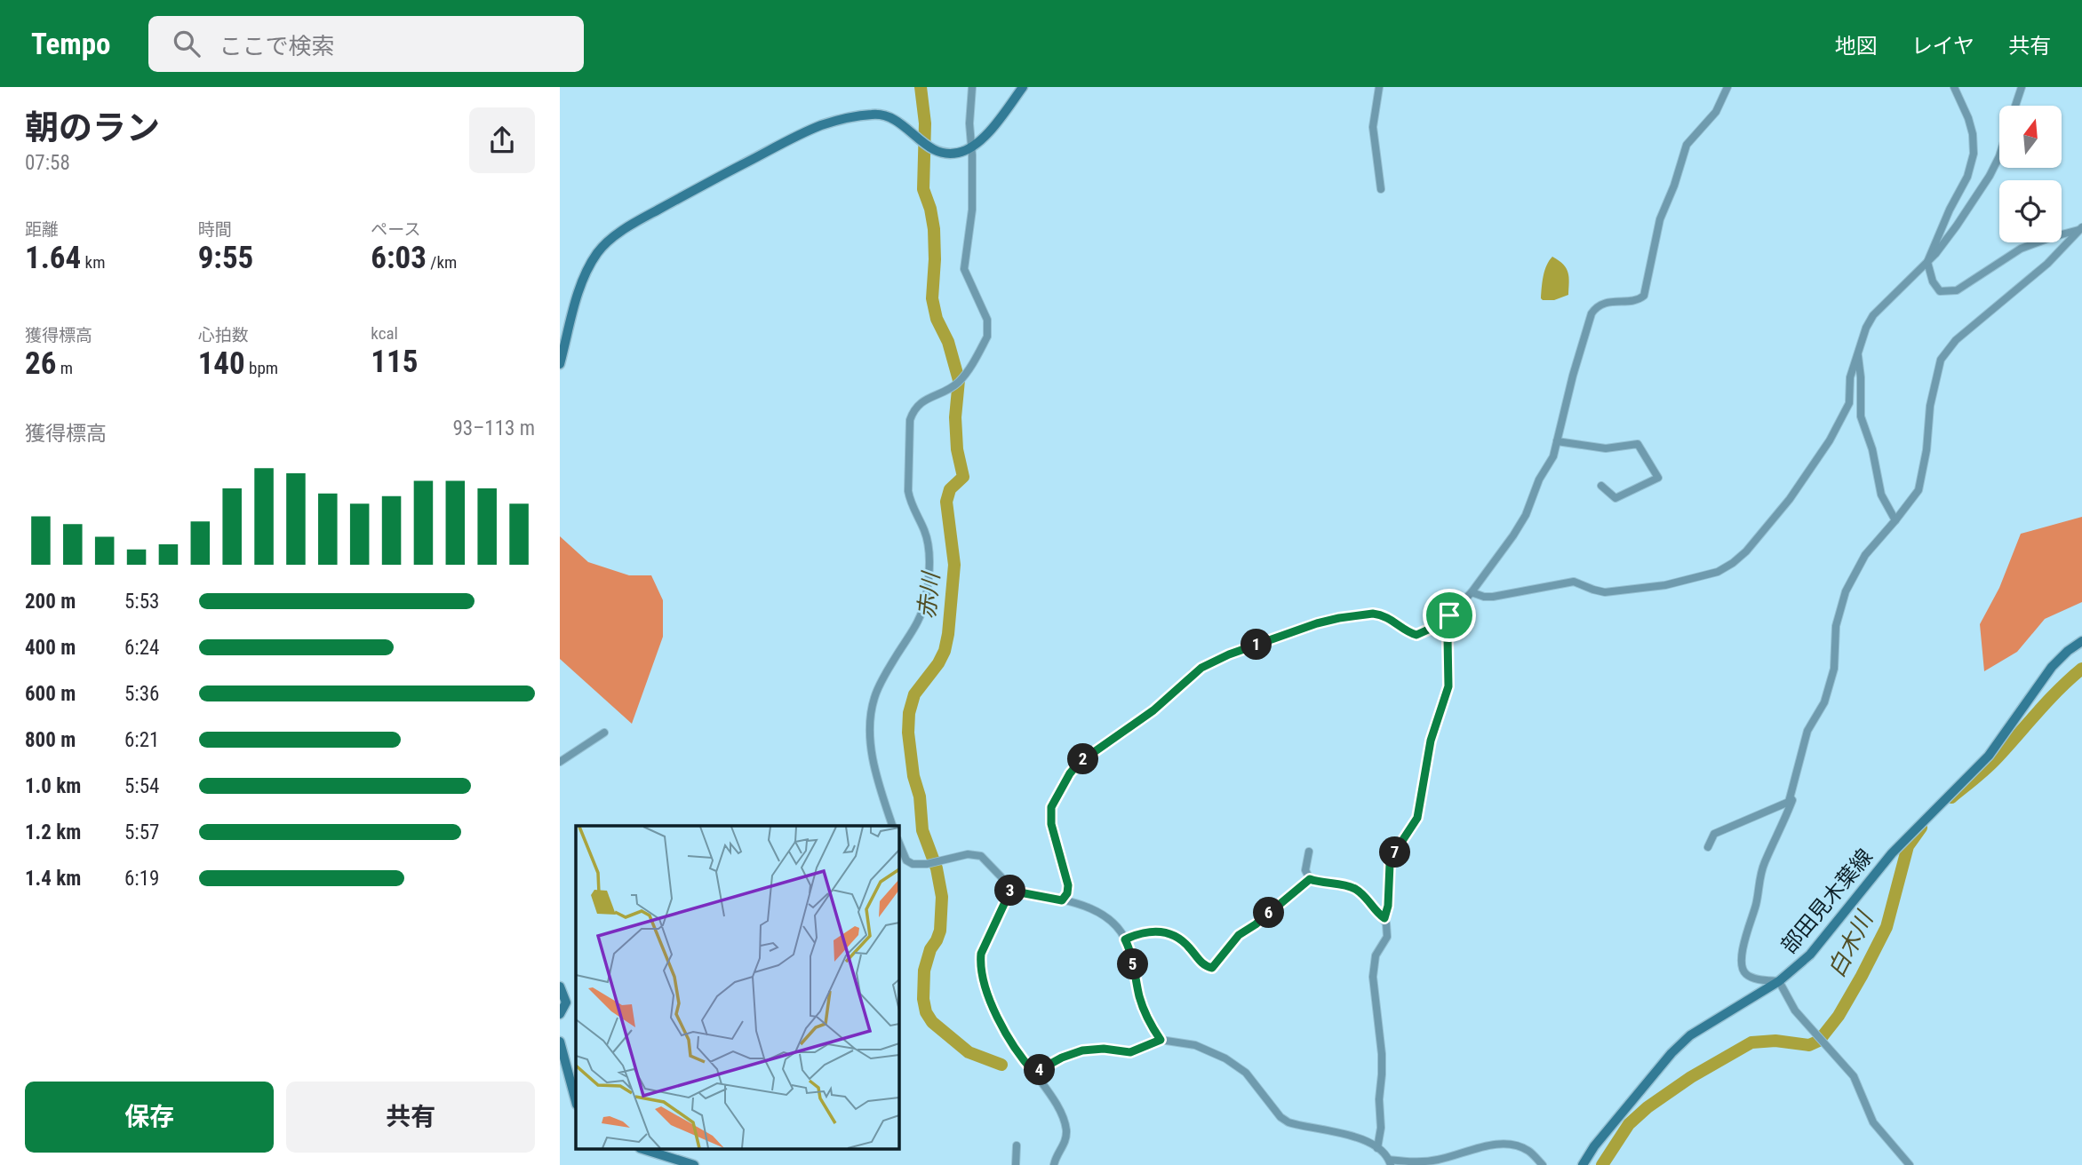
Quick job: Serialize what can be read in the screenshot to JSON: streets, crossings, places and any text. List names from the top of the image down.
{
  "streets": {
    "main road": ["部田見木葉線"]
  },
  "water": ["赤川", "白木川"],
  "north": "top",
  "page": {
    "header": "Tempo",
    "search": "ここで検索",
    "nav": ["地図", "レイヤ", "共有"],
    "heading": ["朝のラン", "07:58"],
    "stats": [
      ["距離", "1.64 km"],
      ["時間", "9:55"],
      ["ペース", "6:03 /km"],
      ["獲得標高", "26 m"],
      ["心拍数", "140 bpm"],
      ["kcal", "115"]
    ],
    "chart": ["獲得標高", "93–113 m"],
    "list": [
      {
        "name": "200 m",
        "note": "5:53"
      },
      {
        "name": "400 m",
        "note": "6:24"
      },
      {
        "name": "600 m",
        "note": "5:36"
      },
      {
        "name": "800 m",
        "note": "6:21"
      },
      {
        "name": "1.0 km",
        "note": "5:54"
      },
      {
        "name": "1.2 km",
        "note": "5:57"
      },
      {
        "name": "1.4 km",
        "note": "6:19"
      }
    ],
    "pins": [
      "1",
      "2",
      "7",
      "3",
      "6",
      "5",
      "4"
    ],
    "buttons": ["保存", "共有"]
  }
}
